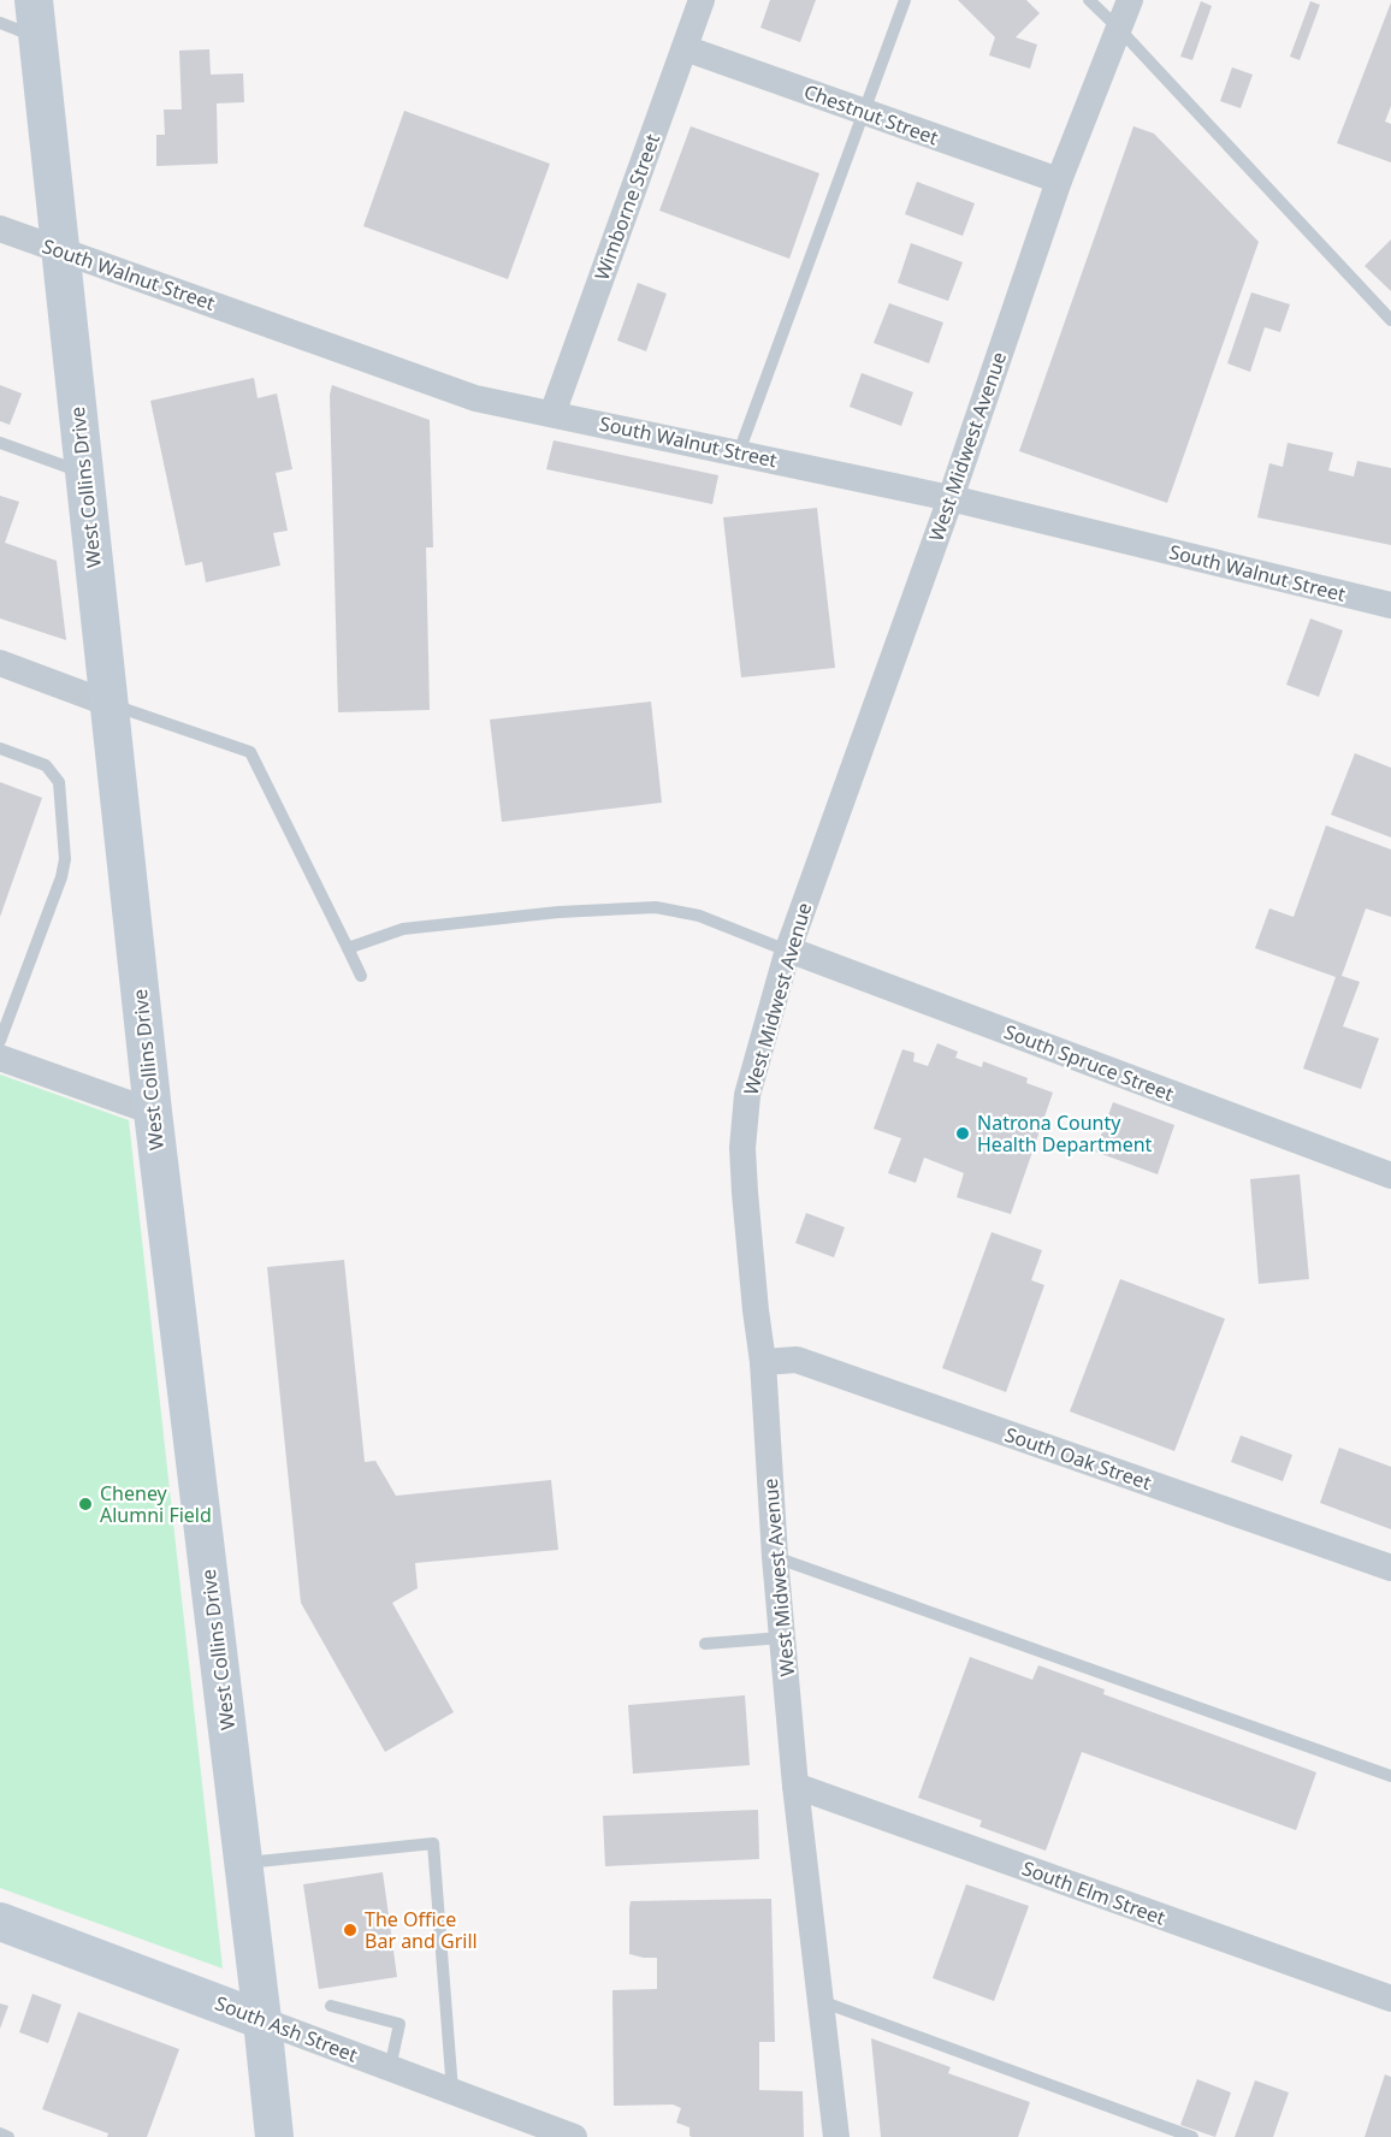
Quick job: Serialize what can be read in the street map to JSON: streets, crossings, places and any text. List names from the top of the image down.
{
  "streets": {
    "main road": ["West Collins Drive", "South Ash Street"],
    "street": [
      "Chestnut Street",
      "Wimborne Street",
      "South Walnut Street",
      "West Midwest Avenue",
      "South Spruce Street",
      "South Oak Street",
      "South Elm Street"
    ]
  },
  "crossings": [
    ["Chestnut Street", "Wimborne Street"],
    ["Chestnut Street", "West Midwest Avenue"],
    ["Wimborne Street", "South Walnut Street"],
    ["South Walnut Street", "West Midwest Avenue"],
    ["South Walnut Street", "West Collins Drive"],
    ["West Midwest Avenue", "South Spruce Street"],
    ["West Midwest Avenue", "South Oak Street"],
    ["West Midwest Avenue", "South Elm Street"],
    ["West Collins Drive", "South Ash Street"]
  ],
  "places": ["Natrona County Health Department", "Cheney Alumni Field", "The Office Bar and Grill"]
}
